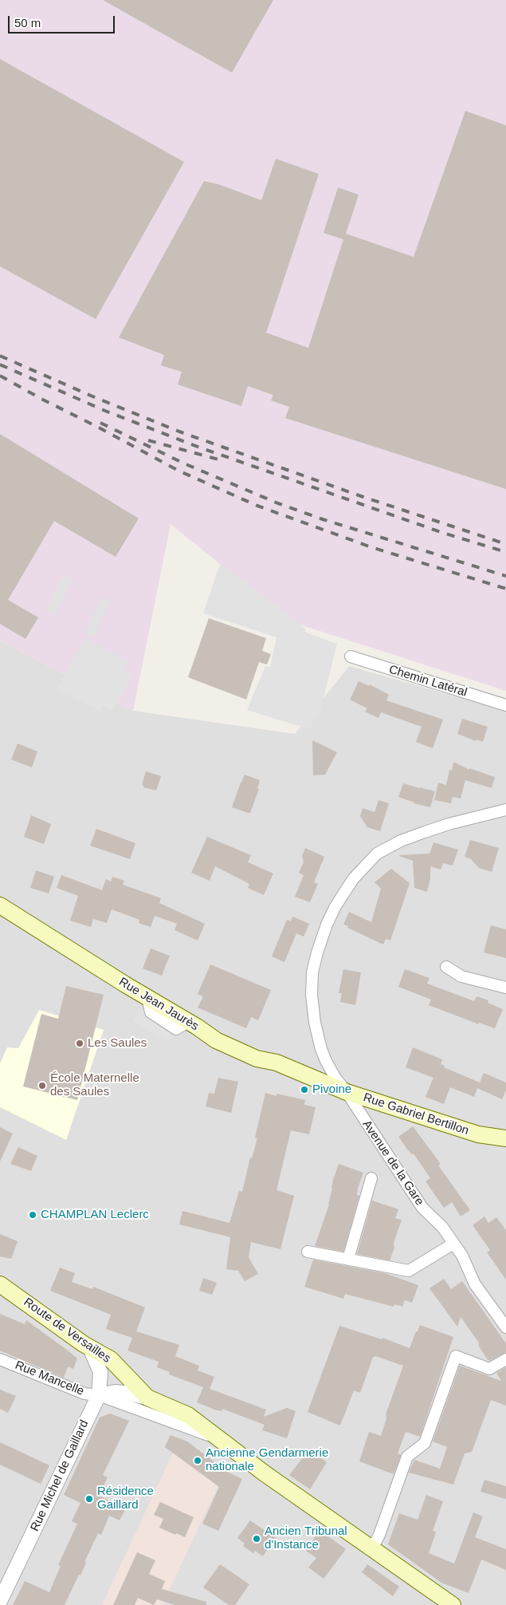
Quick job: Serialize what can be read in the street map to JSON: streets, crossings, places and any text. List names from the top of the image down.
{
  "streets": {
    "main road": ["Rue Jean Jaurès", "Rue Gabriel Bertillon", "Route de Versailles"],
    "street": [
      "Chemin Latéral",
      "Avenue de la Gare",
      "Rue Mancelle",
      "Rue Michel de Gaillard"
    ]
  },
  "crossings": [
    ["Rue Jean Jaurès", "Rue Gabriel Bertillon"],
    ["Rue Gabriel Bertillon", "Avenue de la Gare"],
    ["Route de Versailles", "Rue Mancelle"],
    ["Route de Versailles", "Rue Michel de Gaillard"],
    ["Rue Mancelle", "Rue Michel de Gaillard"]
  ],
  "places": [
    "Les Saules",
    "École Maternelle des Saules",
    "Pivoine",
    "CHAMPLAN Leclerc",
    "Ancienne Gendarmerie nationale",
    "Résidence Gaillard",
    "Ancien Tribunal d'Instance"
  ],
  "scale_bar": "50 m"
}
